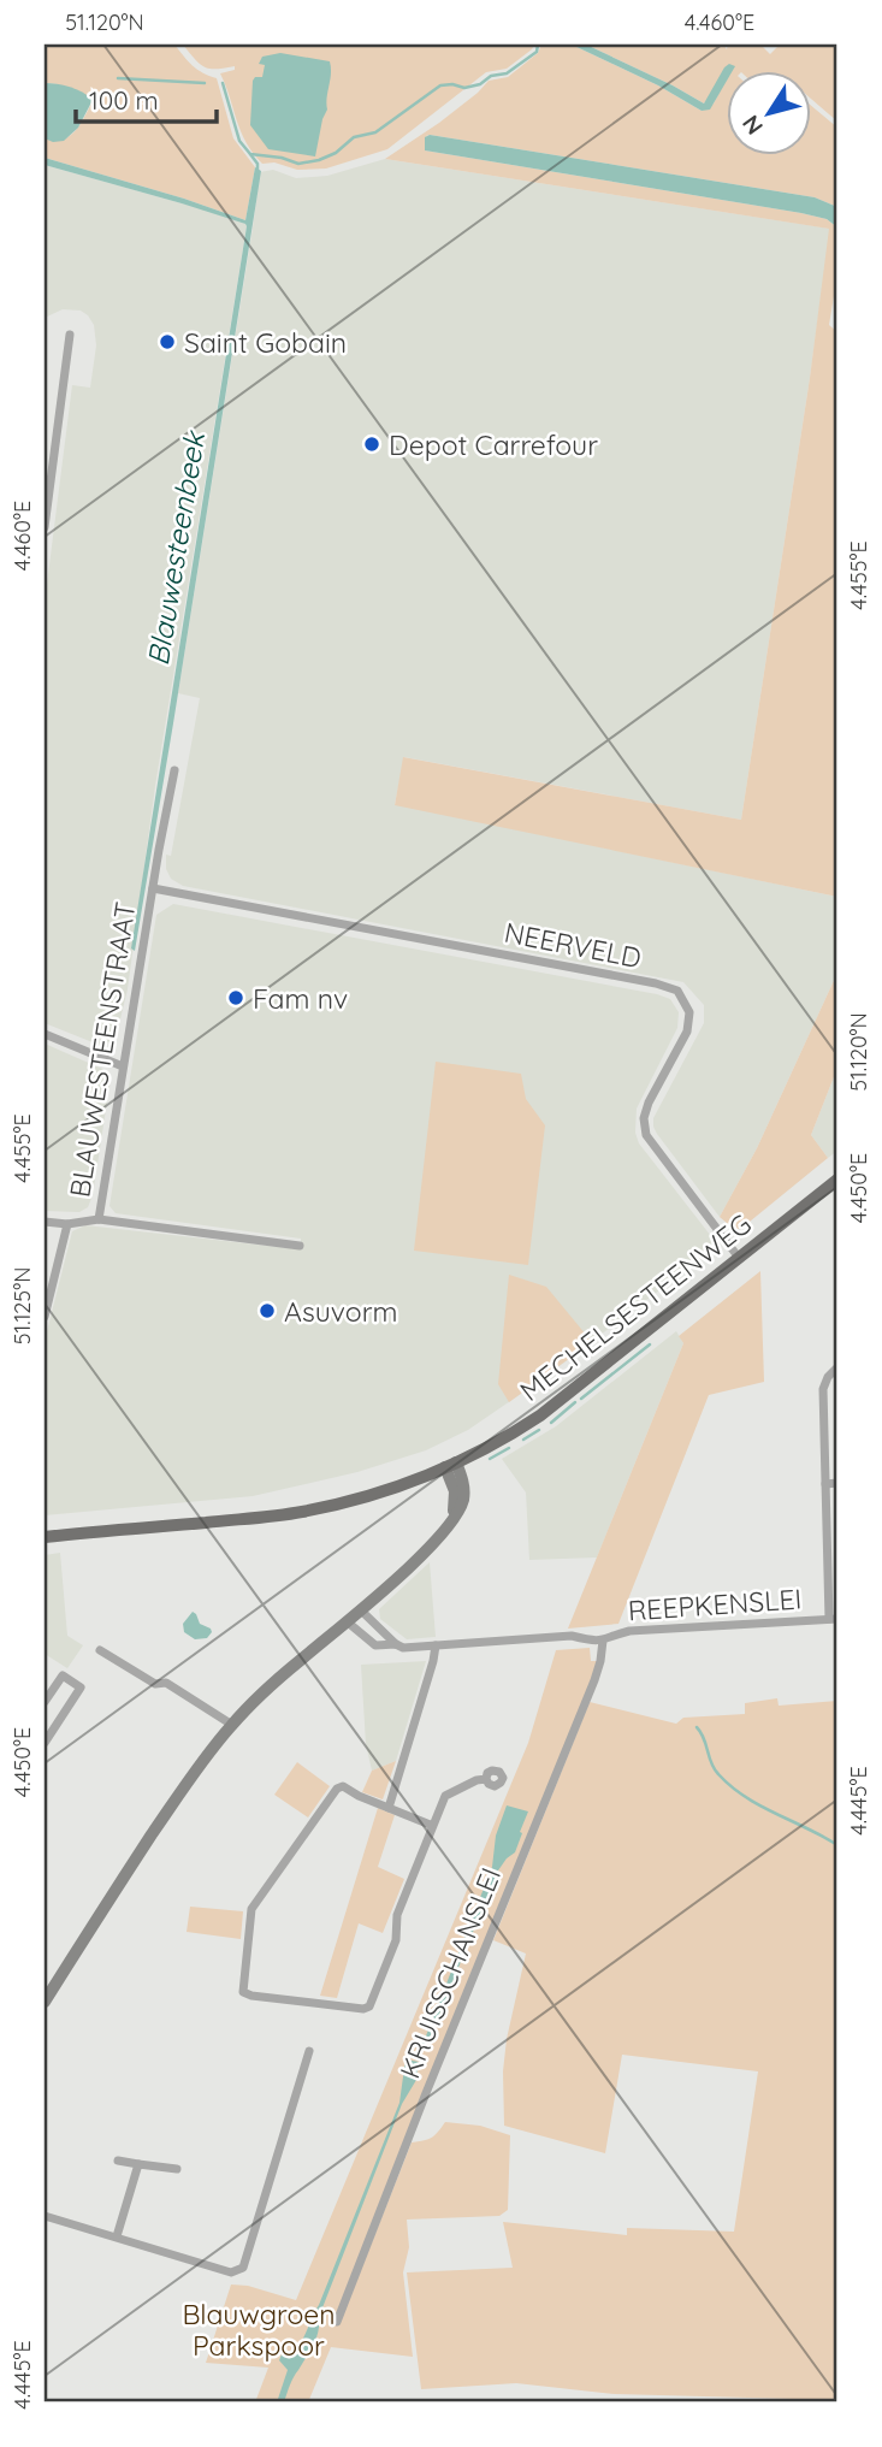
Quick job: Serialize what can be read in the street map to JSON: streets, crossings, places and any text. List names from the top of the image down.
{
  "streets": {
    "main road": ["MECHELSESTEENWEG"],
    "street": [
      "NEERVELD",
      "BLAUWESTEENSTRAAT",
      "REEPKENSLEI",
      "KRUISSCHANSLEI"
    ]
  },
  "crossings": [
    ["NEERVELD", "BLAUWESTEENSTRAAT"],
    ["NEERVELD", "MECHELSESTEENWEG"],
    ["REEPKENSLEI", "KRUISSCHANSLEI"]
  ],
  "water": ["Blauwesteenbeek"],
  "parks": ["Blauwgroen Parkspoor"],
  "places": [
    "Saint Gobain",
    "Depot Carrefour",
    "Fam nv",
    "Asuvorm"
  ],
  "scale_bar": "100 m",
  "north": "bottom left",
  "coordinates": [
    "51.120°N",
    "4.460°E",
    "4.455°E",
    "4.450°E",
    "51.125°N",
    "4.445°E"
  ]
}
